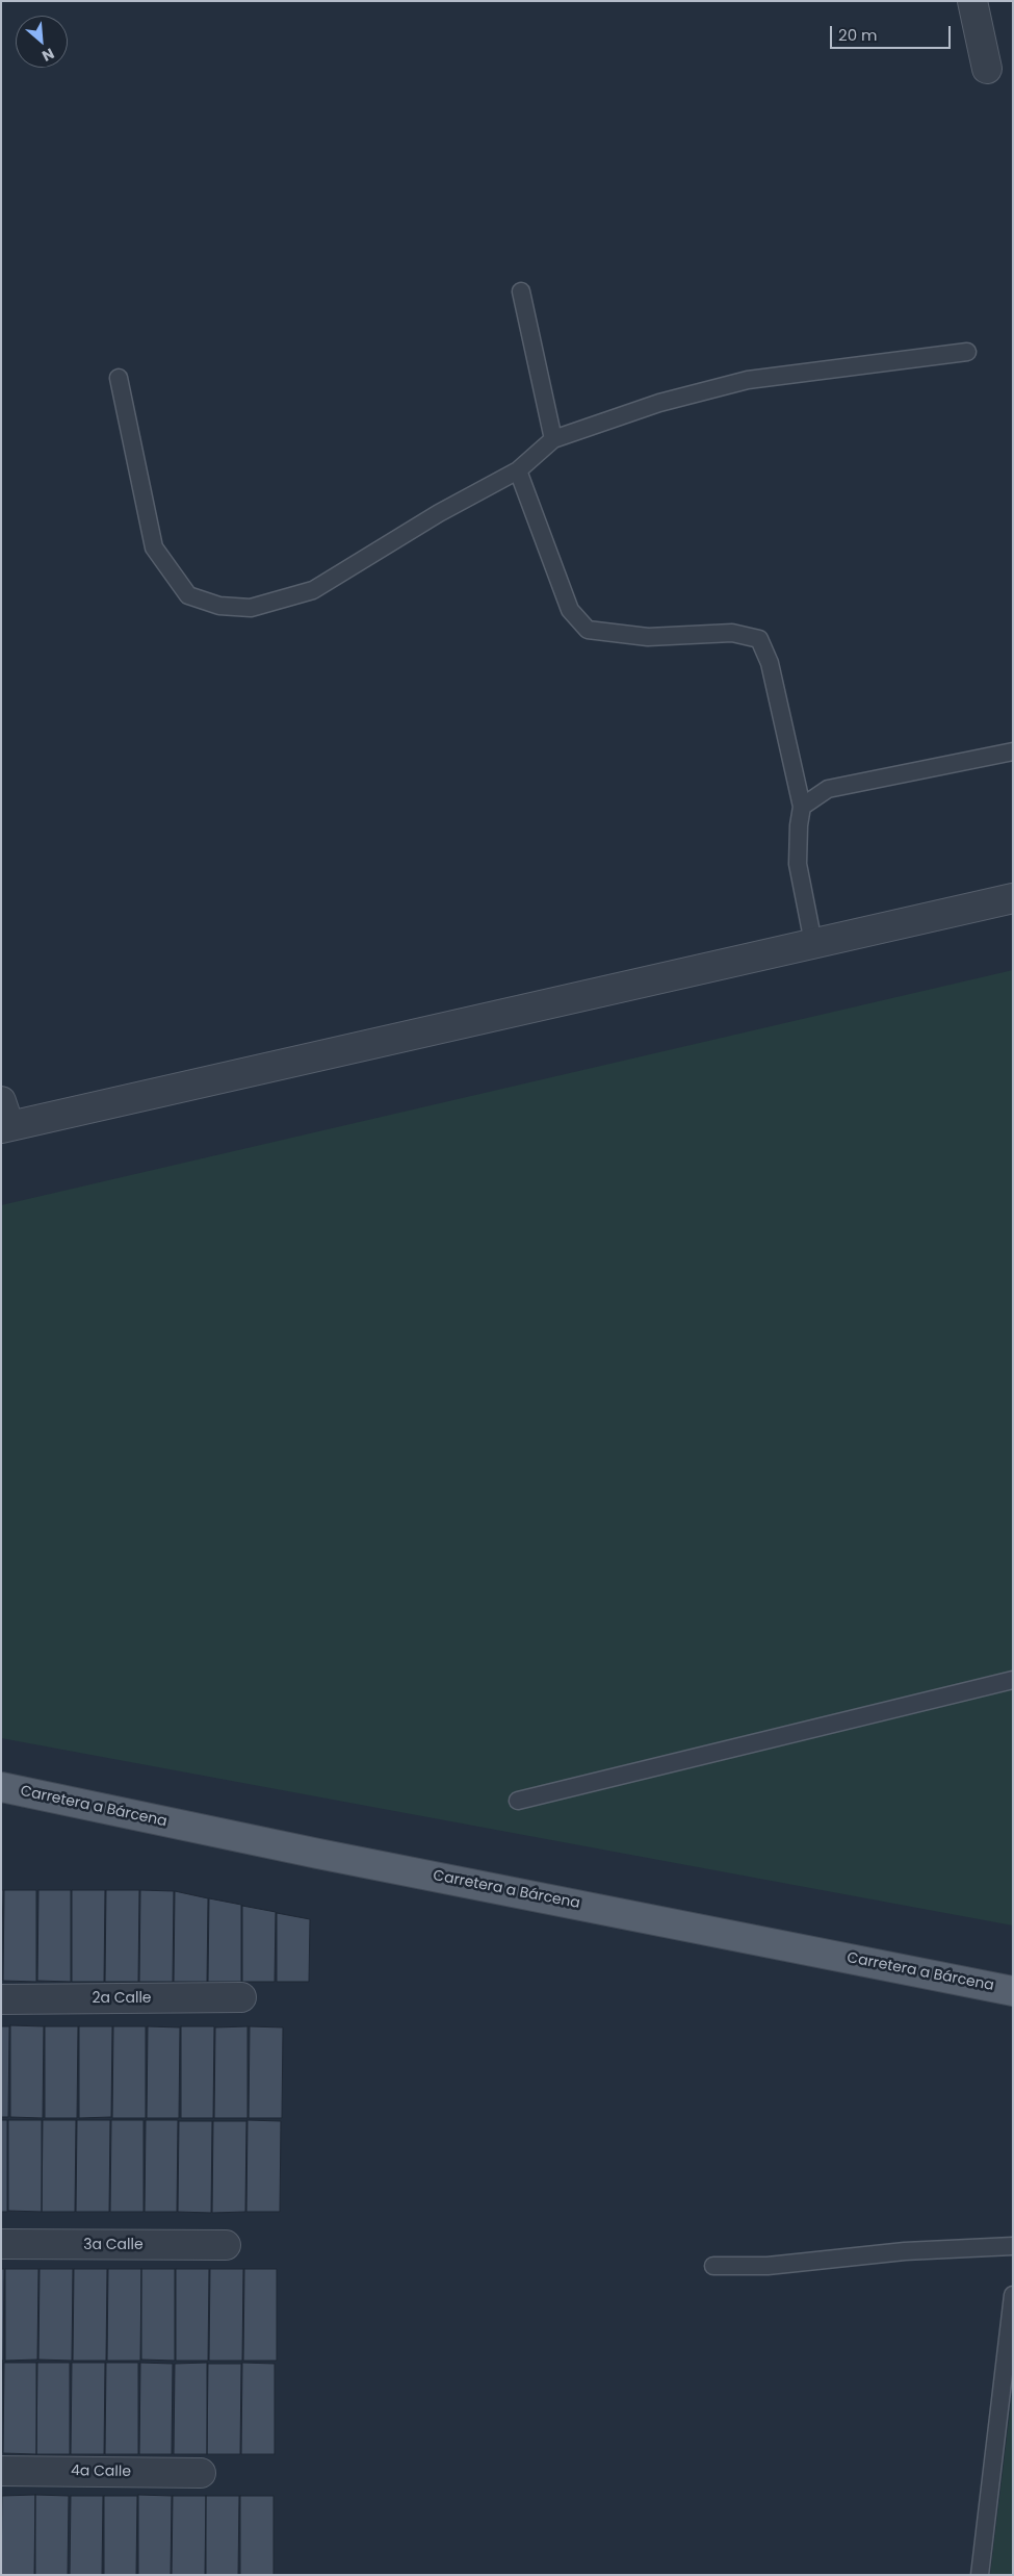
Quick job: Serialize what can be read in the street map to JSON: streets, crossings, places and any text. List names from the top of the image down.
{
  "streets": {
    "main road": ["Carretera a Bárcena"],
    "street": ["2a Calle", "3a Calle", "4a Calle"]
  },
  "scale_bar": "20 m",
  "north": "bottom right"
}
